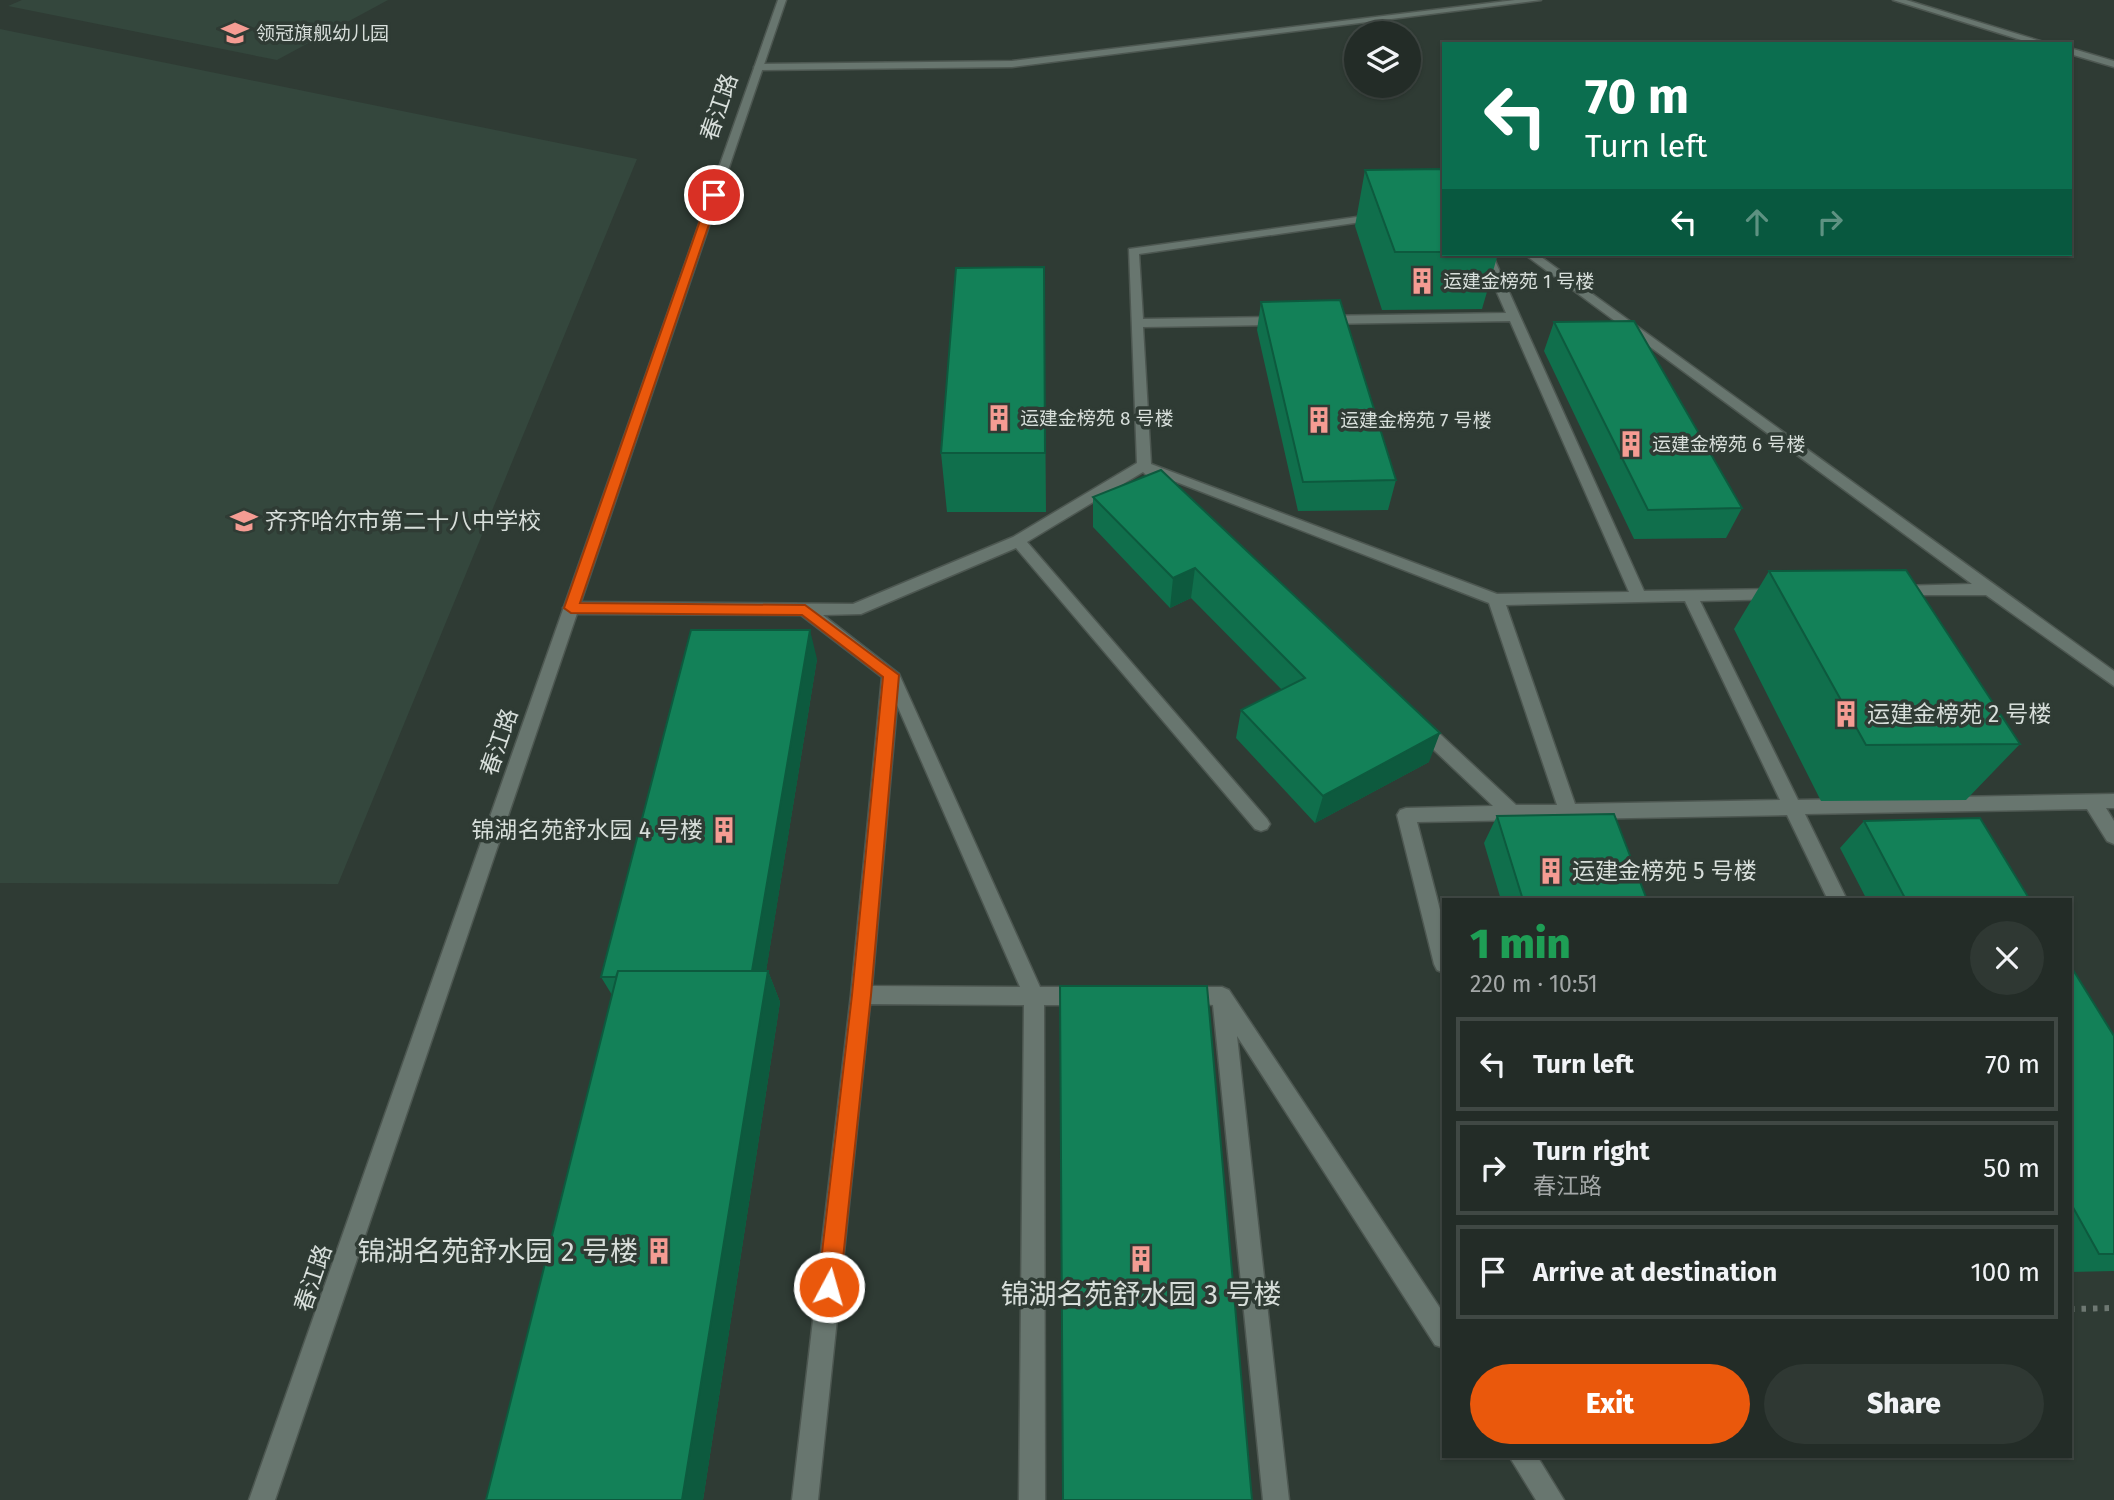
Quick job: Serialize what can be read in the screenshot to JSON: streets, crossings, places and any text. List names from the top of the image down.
{
  "streets": {
    "street": ["春江路"]
  },
  "places": {
    "school or university": ["领冠旗舰幼儿园", "齐齐哈尔市第二十八中学校"],
    "building": [
      "运建金榜苑 1 号楼",
      "运建金榜苑 8 号楼",
      "运建金榜苑 7 号楼",
      "运建金榜苑 6 号楼",
      "运建金榜苑 2 号楼",
      "锦湖名苑舒水园 4 号楼",
      "运建金榜苑 5 号楼",
      "锦湖名苑舒水园 2 号楼",
      "锦湖名苑舒水园 3 号楼"
    ]
  },
  "page": {
    "turn": ["70 m", "Turn left"],
    "heading": ["1 min", "220 m · 10:51"],
    "list": [
      {
        "name": "Turn left",
        "value": "70 m"
      },
      {
        "name": "Turn right",
        "note": "春江路",
        "value": "50 m"
      },
      {
        "name": "Arrive at destination",
        "value": "100 m"
      }
    ],
    "buttons": ["Exit", "Share"]
  }
}
